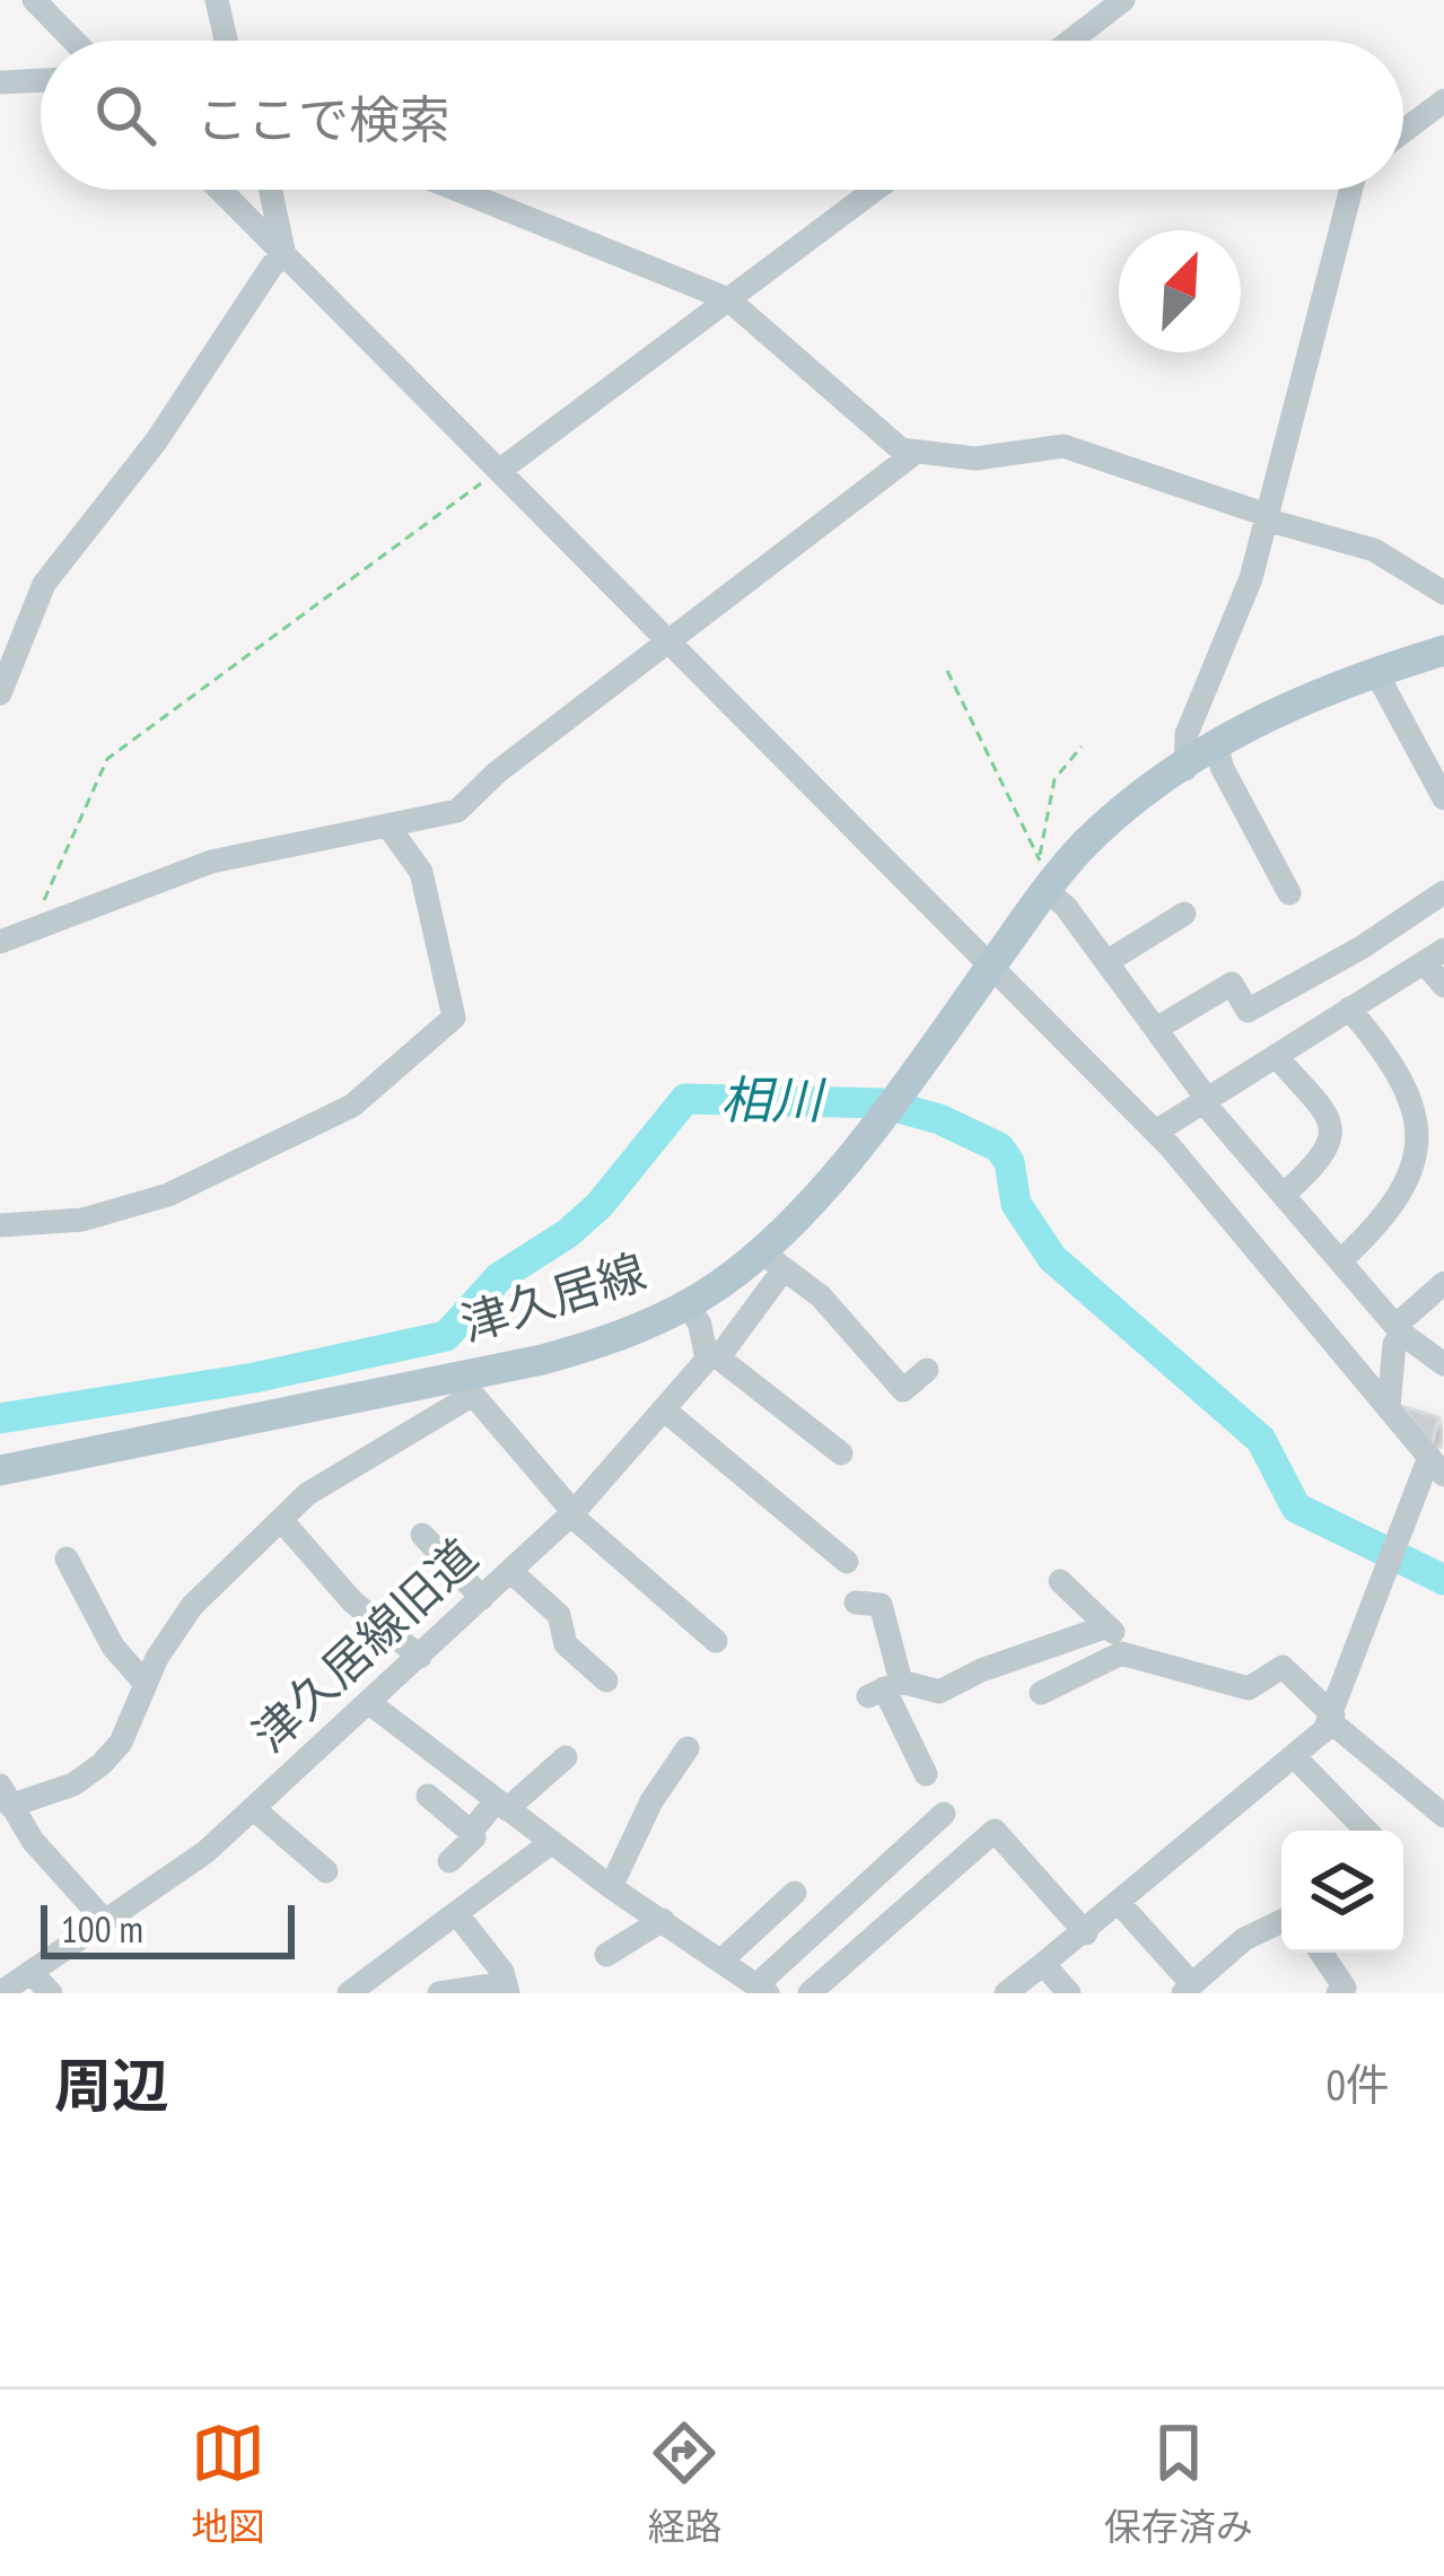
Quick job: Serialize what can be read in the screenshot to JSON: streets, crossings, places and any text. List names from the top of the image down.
{
  "streets": {
    "main road": ["津久居線"],
    "street": ["津久居線旧道"]
  },
  "crossings": [
    ["津久居線", "津久居線旧道"]
  ],
  "water": ["相川"],
  "scale_bar": "100 m",
  "north": "top right",
  "page": {
    "search": "ここで検索",
    "scale": "100 m",
    "heading": ["周辺", "0件"],
    "nav": ["地図", "経路", "保存済み"]
  }
}
